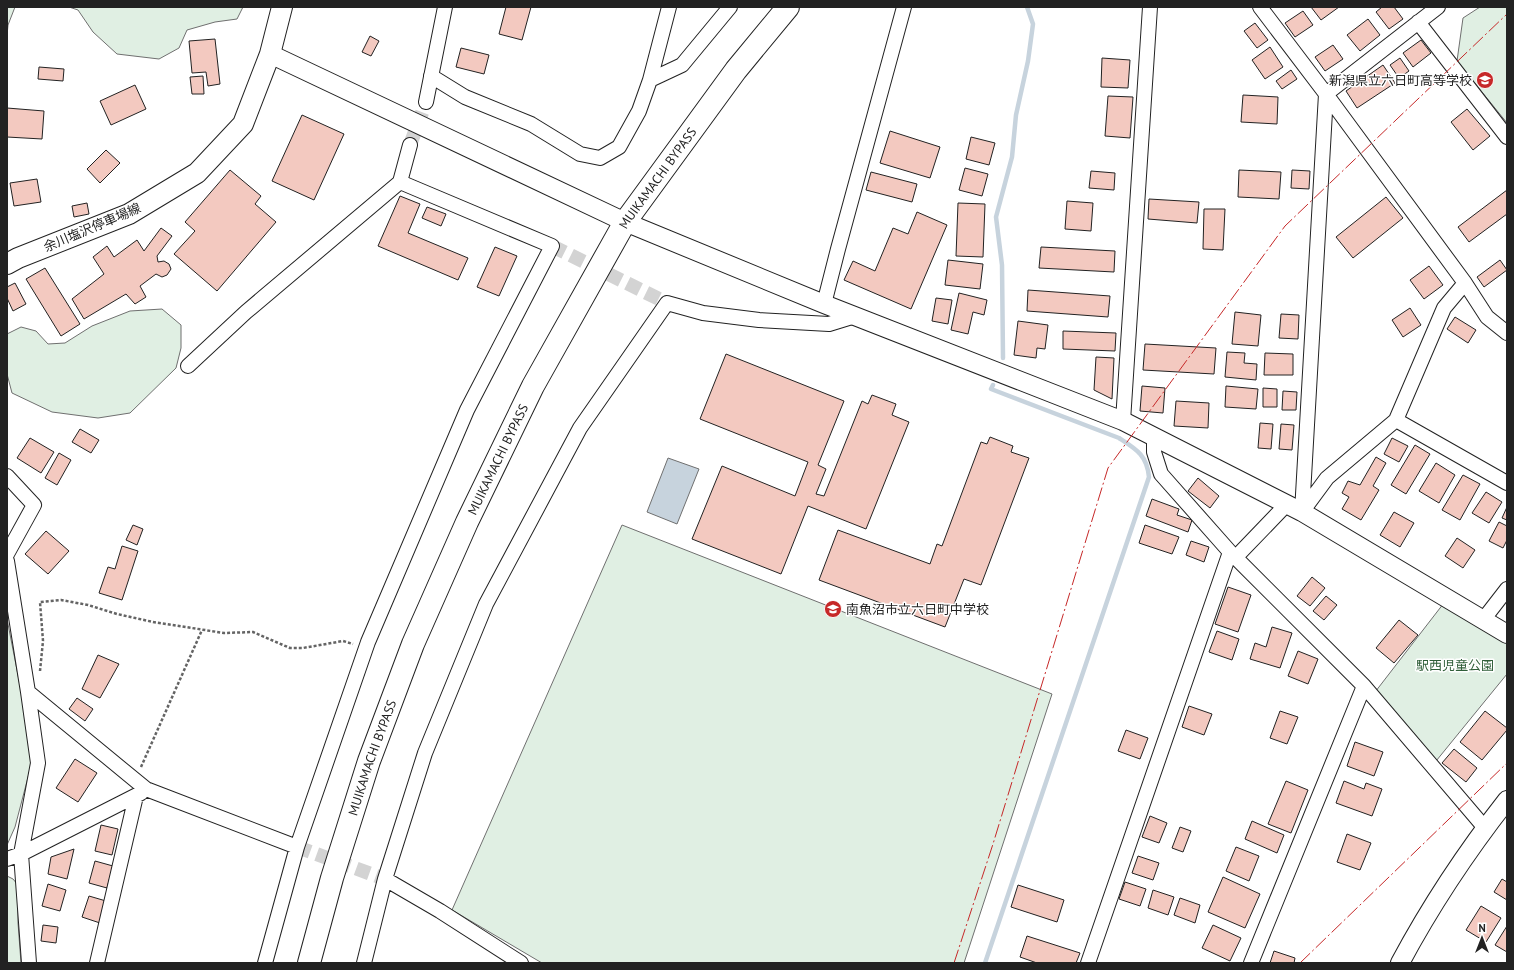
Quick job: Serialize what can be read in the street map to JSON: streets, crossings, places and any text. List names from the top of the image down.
{
  "streets": {
    "highway": ["MUIKAMACHI BYPASS"],
    "main road": ["余川塩沢停車場線"]
  },
  "parks": ["駅西児童公園"],
  "places": {
    "school or university": ["新潟県立六日町高等学校", "南魚沼市立六日町中学校"]
  },
  "north": "top"
}
